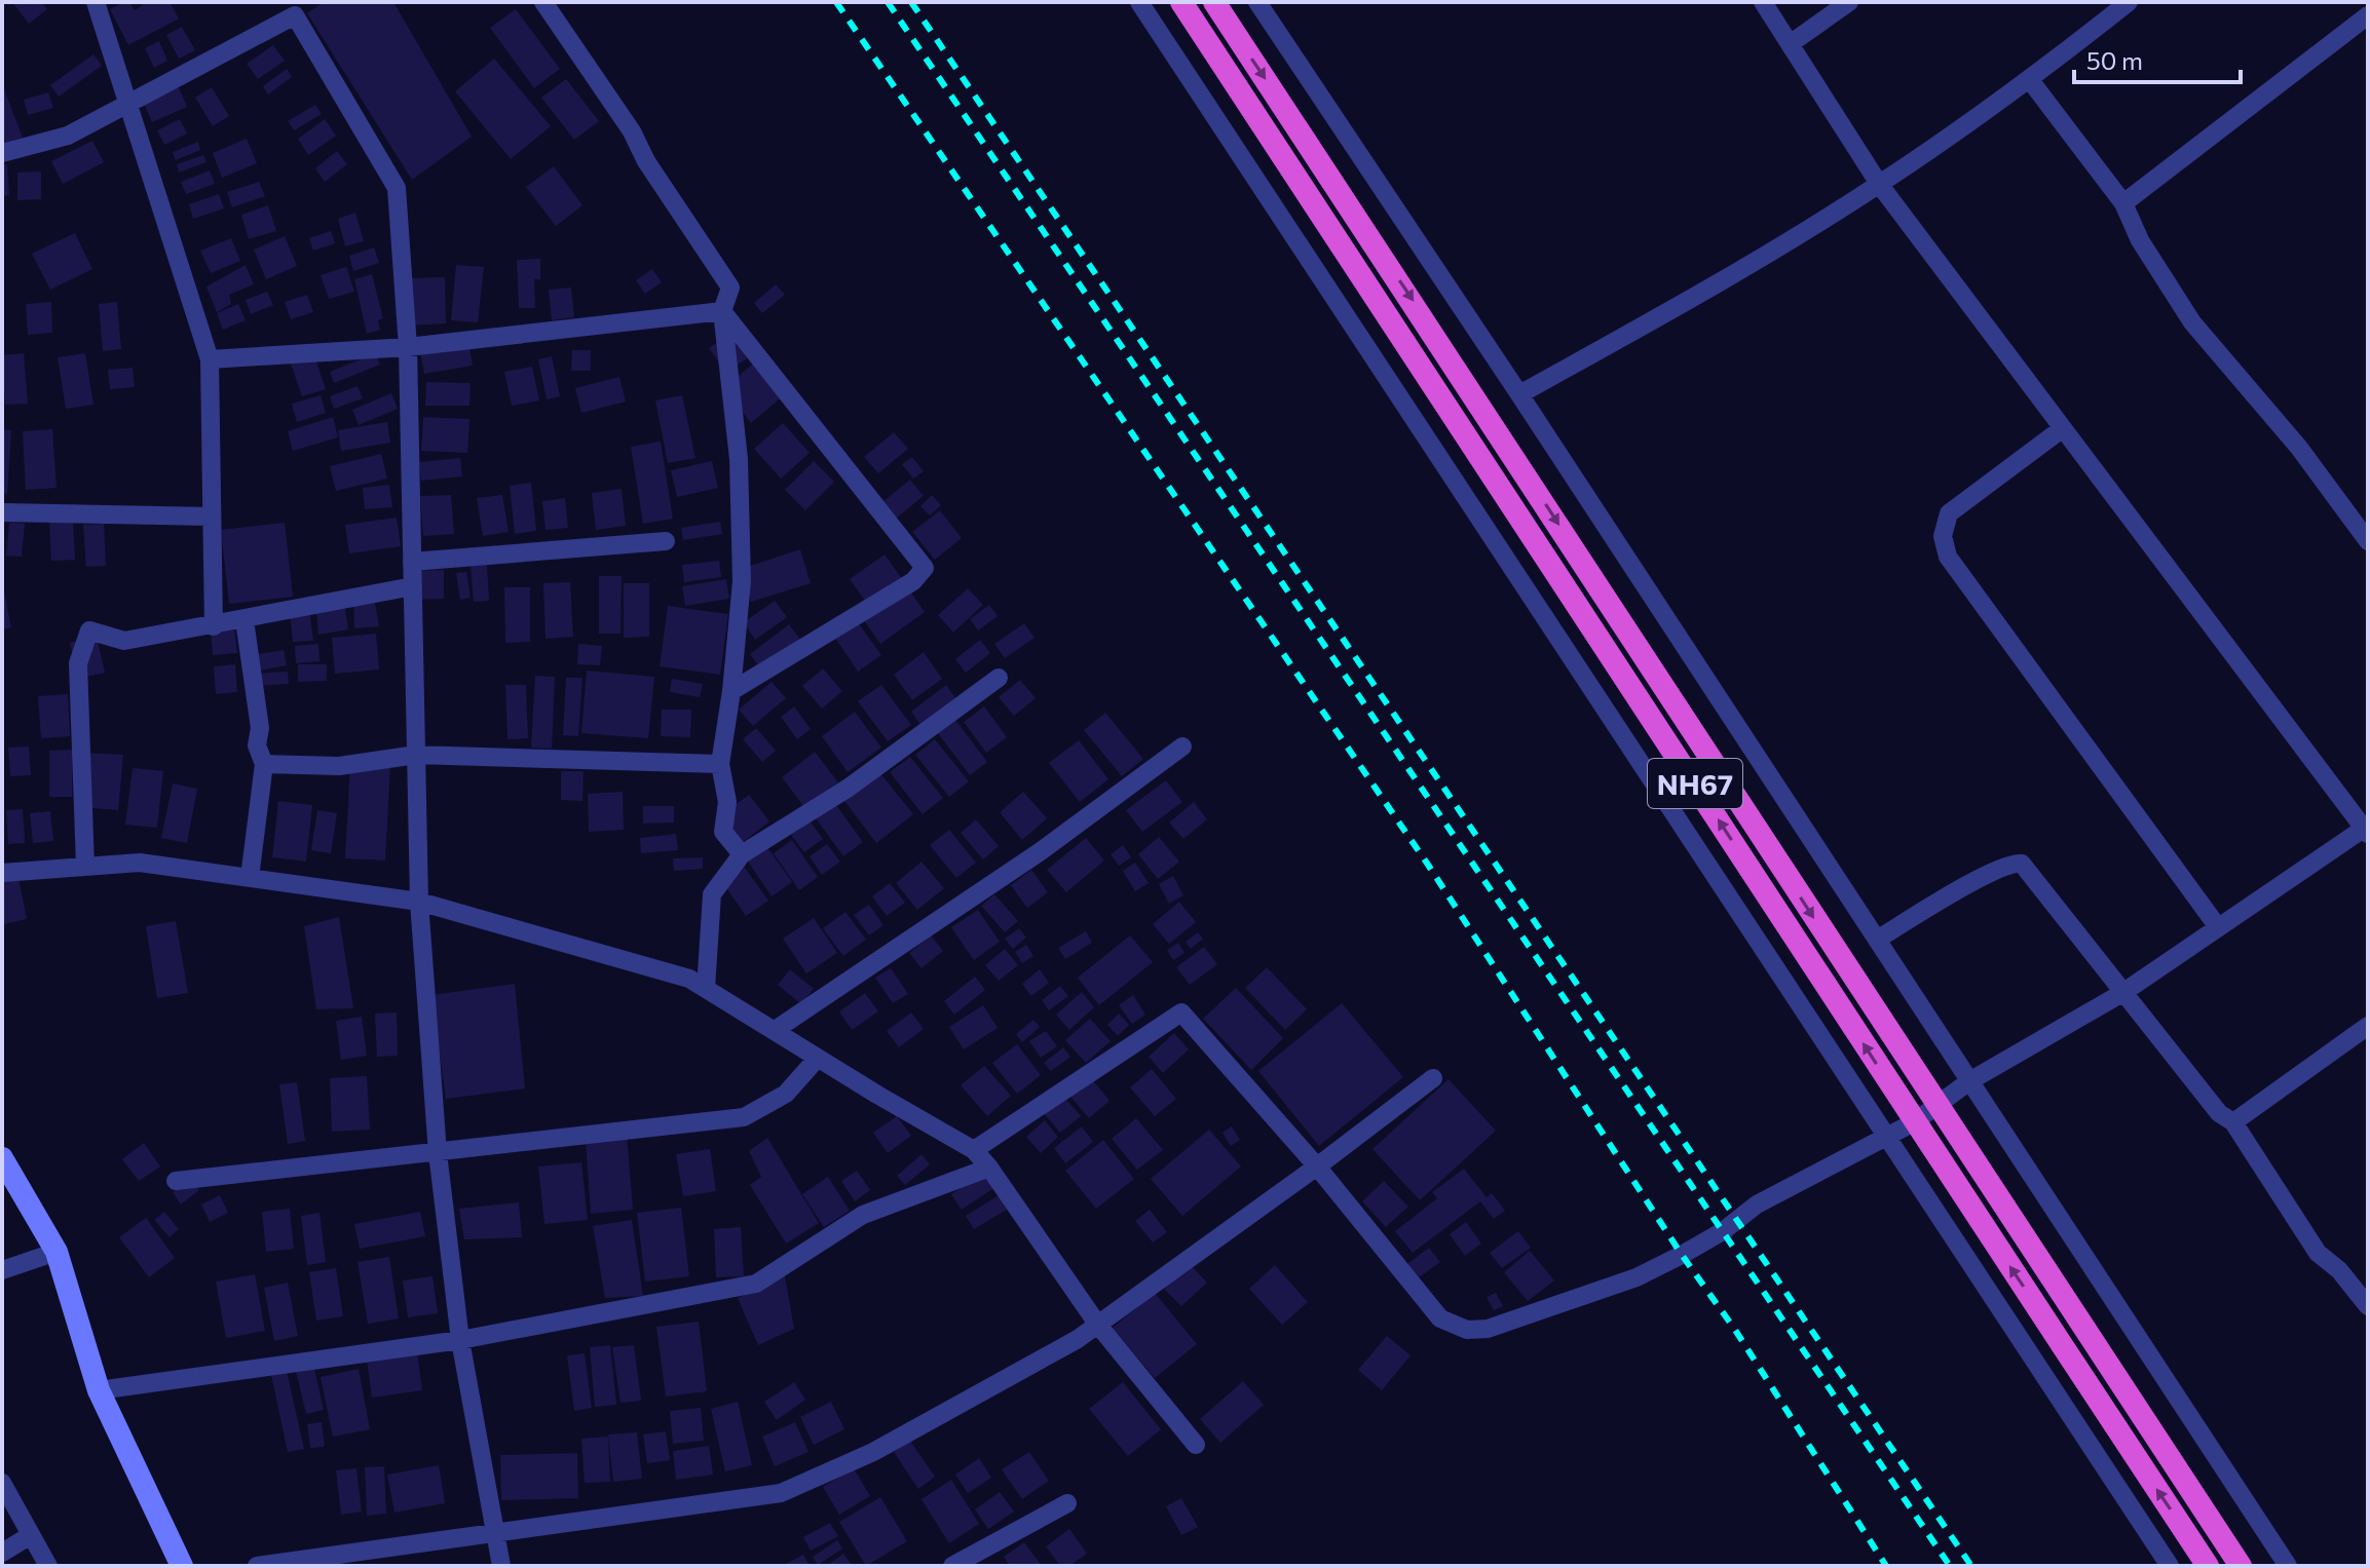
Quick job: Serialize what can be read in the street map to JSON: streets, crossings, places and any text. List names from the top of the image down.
{
  "streets": {
    "highway": ["NH67"]
  },
  "scale_bar": "50 m"
}
